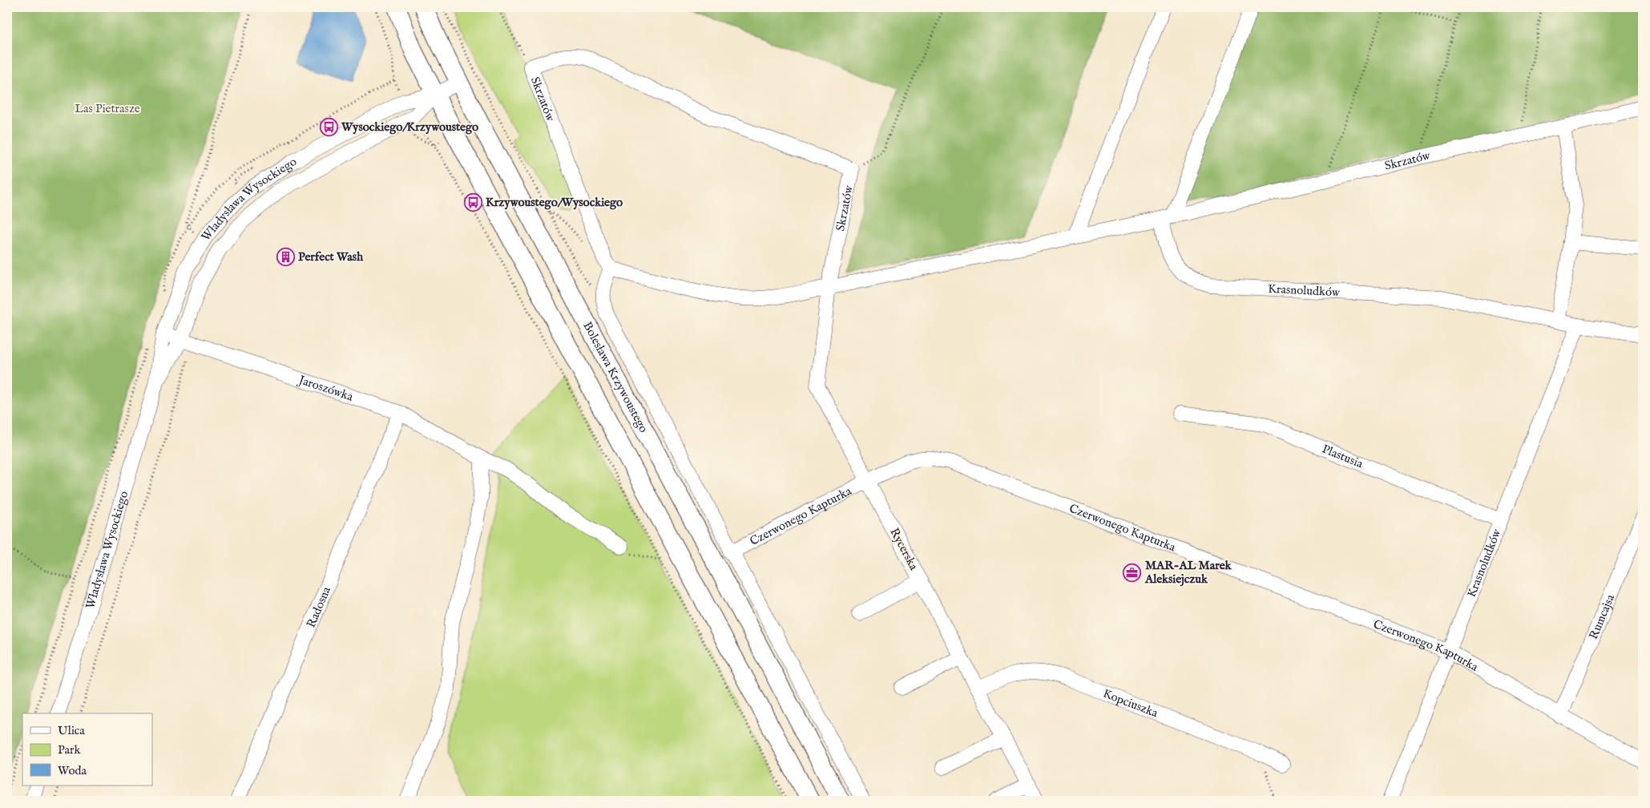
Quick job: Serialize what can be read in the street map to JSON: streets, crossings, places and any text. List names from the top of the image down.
{
  "streets": {
    "main road": ["Bolesława Krzywoustego"],
    "street": [
      "Skrzatów",
      "Władysława Wysockiego",
      "Krasnoludków",
      "Jaroszówka",
      "Plastusia",
      "Czerwonego Kapturka",
      "Rycerska",
      "Radosna",
      "Rumcajsa",
      "Kopciuszka"
    ]
  },
  "crossings": [
    ["Skrzatów", "Krasnoludków"],
    ["Skrzatów", "Rycerska"],
    ["Władysława Wysockiego", "Bolesława Krzywoustego"],
    ["Władysława Wysockiego", "Jaroszówka"],
    ["Krasnoludków", "Plastusia"],
    ["Krasnoludków", "Czerwonego Kapturka"],
    ["Jaroszówka", "Radosna"],
    ["Czerwonego Kapturka", "Rycerska"],
    ["Czerwonego Kapturka", "Rumcajsa"],
    ["Rycerska", "Kopciuszka"]
  ],
  "parks": ["Las Pietrasze"],
  "places": {
    "bus stop": ["Wysockiego/Krzywoustego", "Krzywoustego/Wysockiego"],
    "building": ["Perfect Wash"],
    "office": ["MAR-AL Marek Aleksiejczuk"]
  },
  "legend": ["Ulica", "Park", "Woda"]
}
